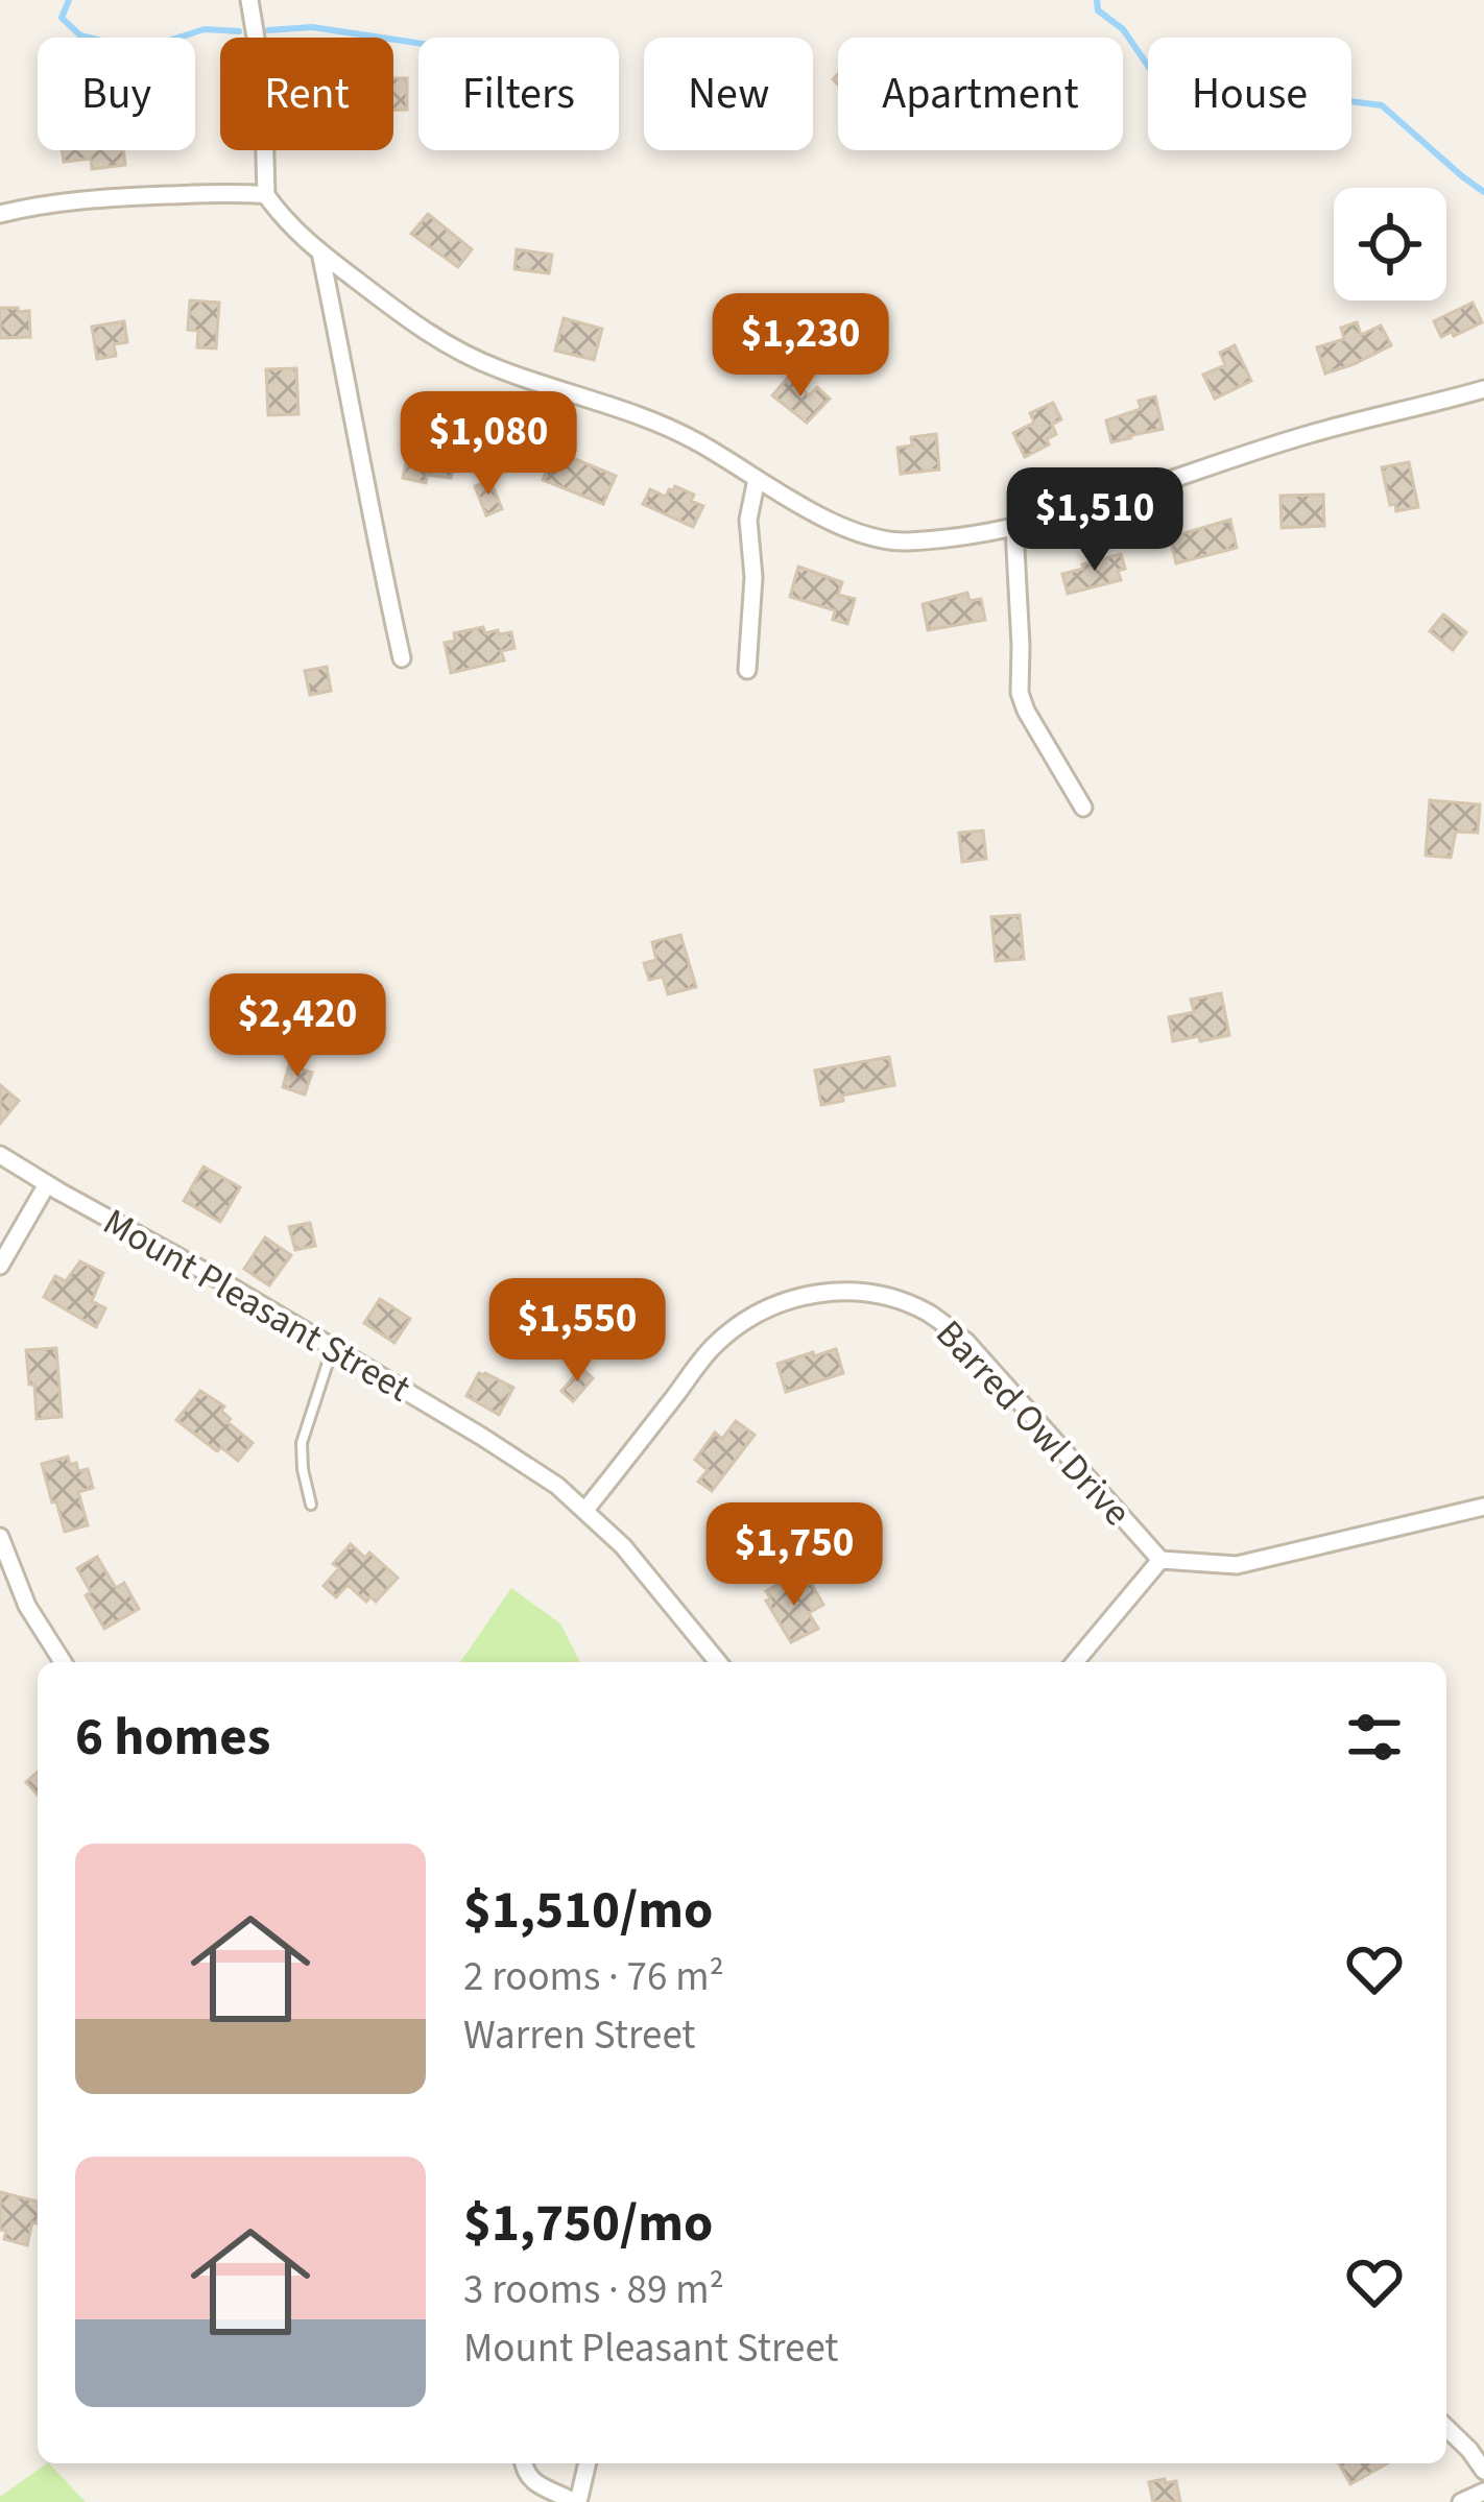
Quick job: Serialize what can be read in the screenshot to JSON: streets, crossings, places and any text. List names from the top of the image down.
{
  "streets": {
    "street": ["Mount Pleasant Street", "Barred Owl Drive"]
  },
  "crossings": [
    ["Mount Pleasant Street", "Barred Owl Drive"]
  ],
  "page": {
    "chip": [
      "Buy",
      "Rent",
      "Filters",
      "New",
      "Apartment",
      "House"
    ],
    "price": [
      "$1,230",
      "$1,080",
      "$1,510",
      "$2,420",
      "$1,550",
      "$1,750"
    ],
    "heading": "6 homes",
    "list": [
      {
        "name": "$1,510/mo",
        "note": "2 rooms · 76 m² · Warren Street"
      },
      {
        "name": "$1,750/mo",
        "note": "3 rooms · 89 m² · Mount Pleasant Street"
      }
    ]
  }
}
